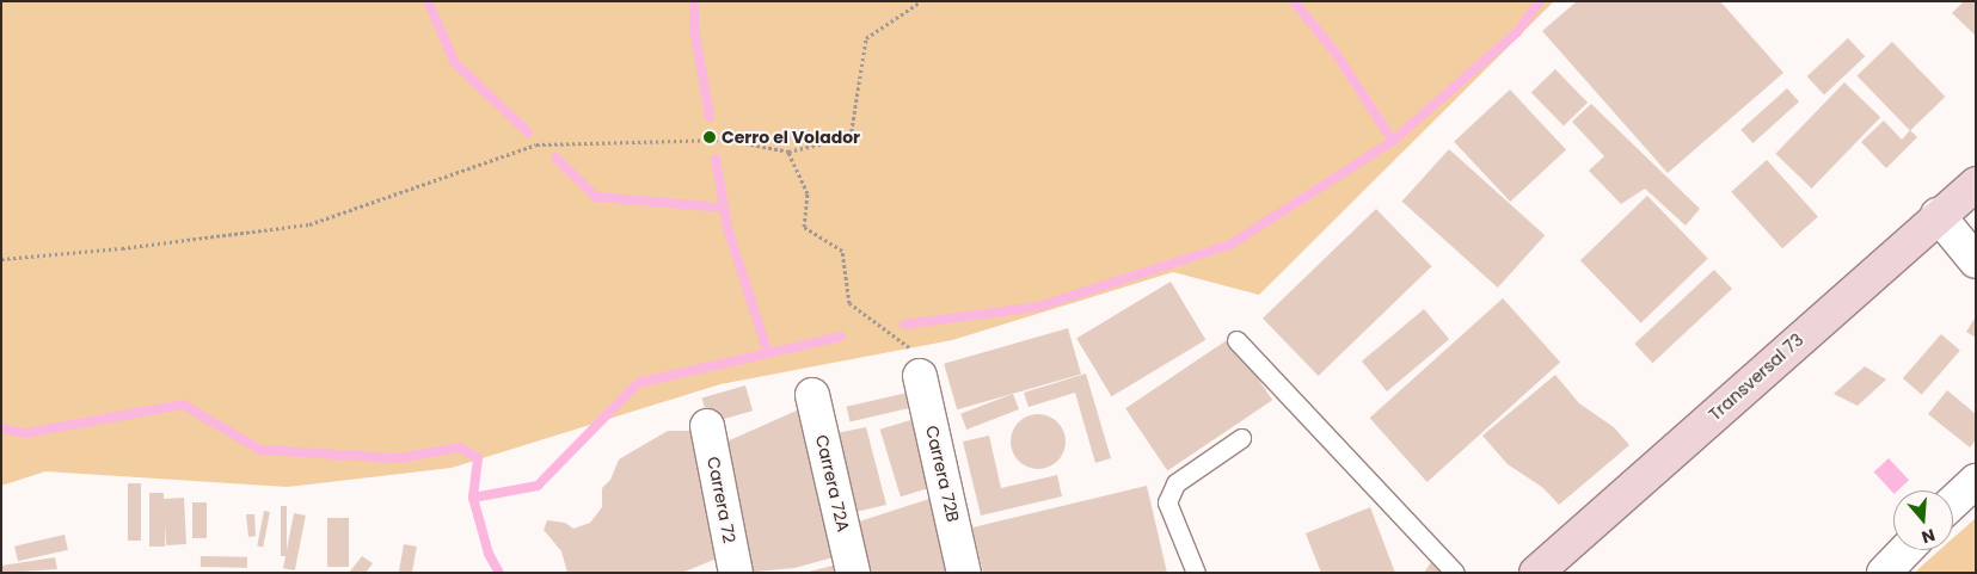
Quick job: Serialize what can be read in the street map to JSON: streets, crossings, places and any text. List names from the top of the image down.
{
  "streets": {
    "main road": ["Transversal 73"],
    "street": ["Carrera 72B", "Carrera 72A", "Carrera 72"]
  },
  "places": ["Cerro el Volador"],
  "north": "bottom"
}
